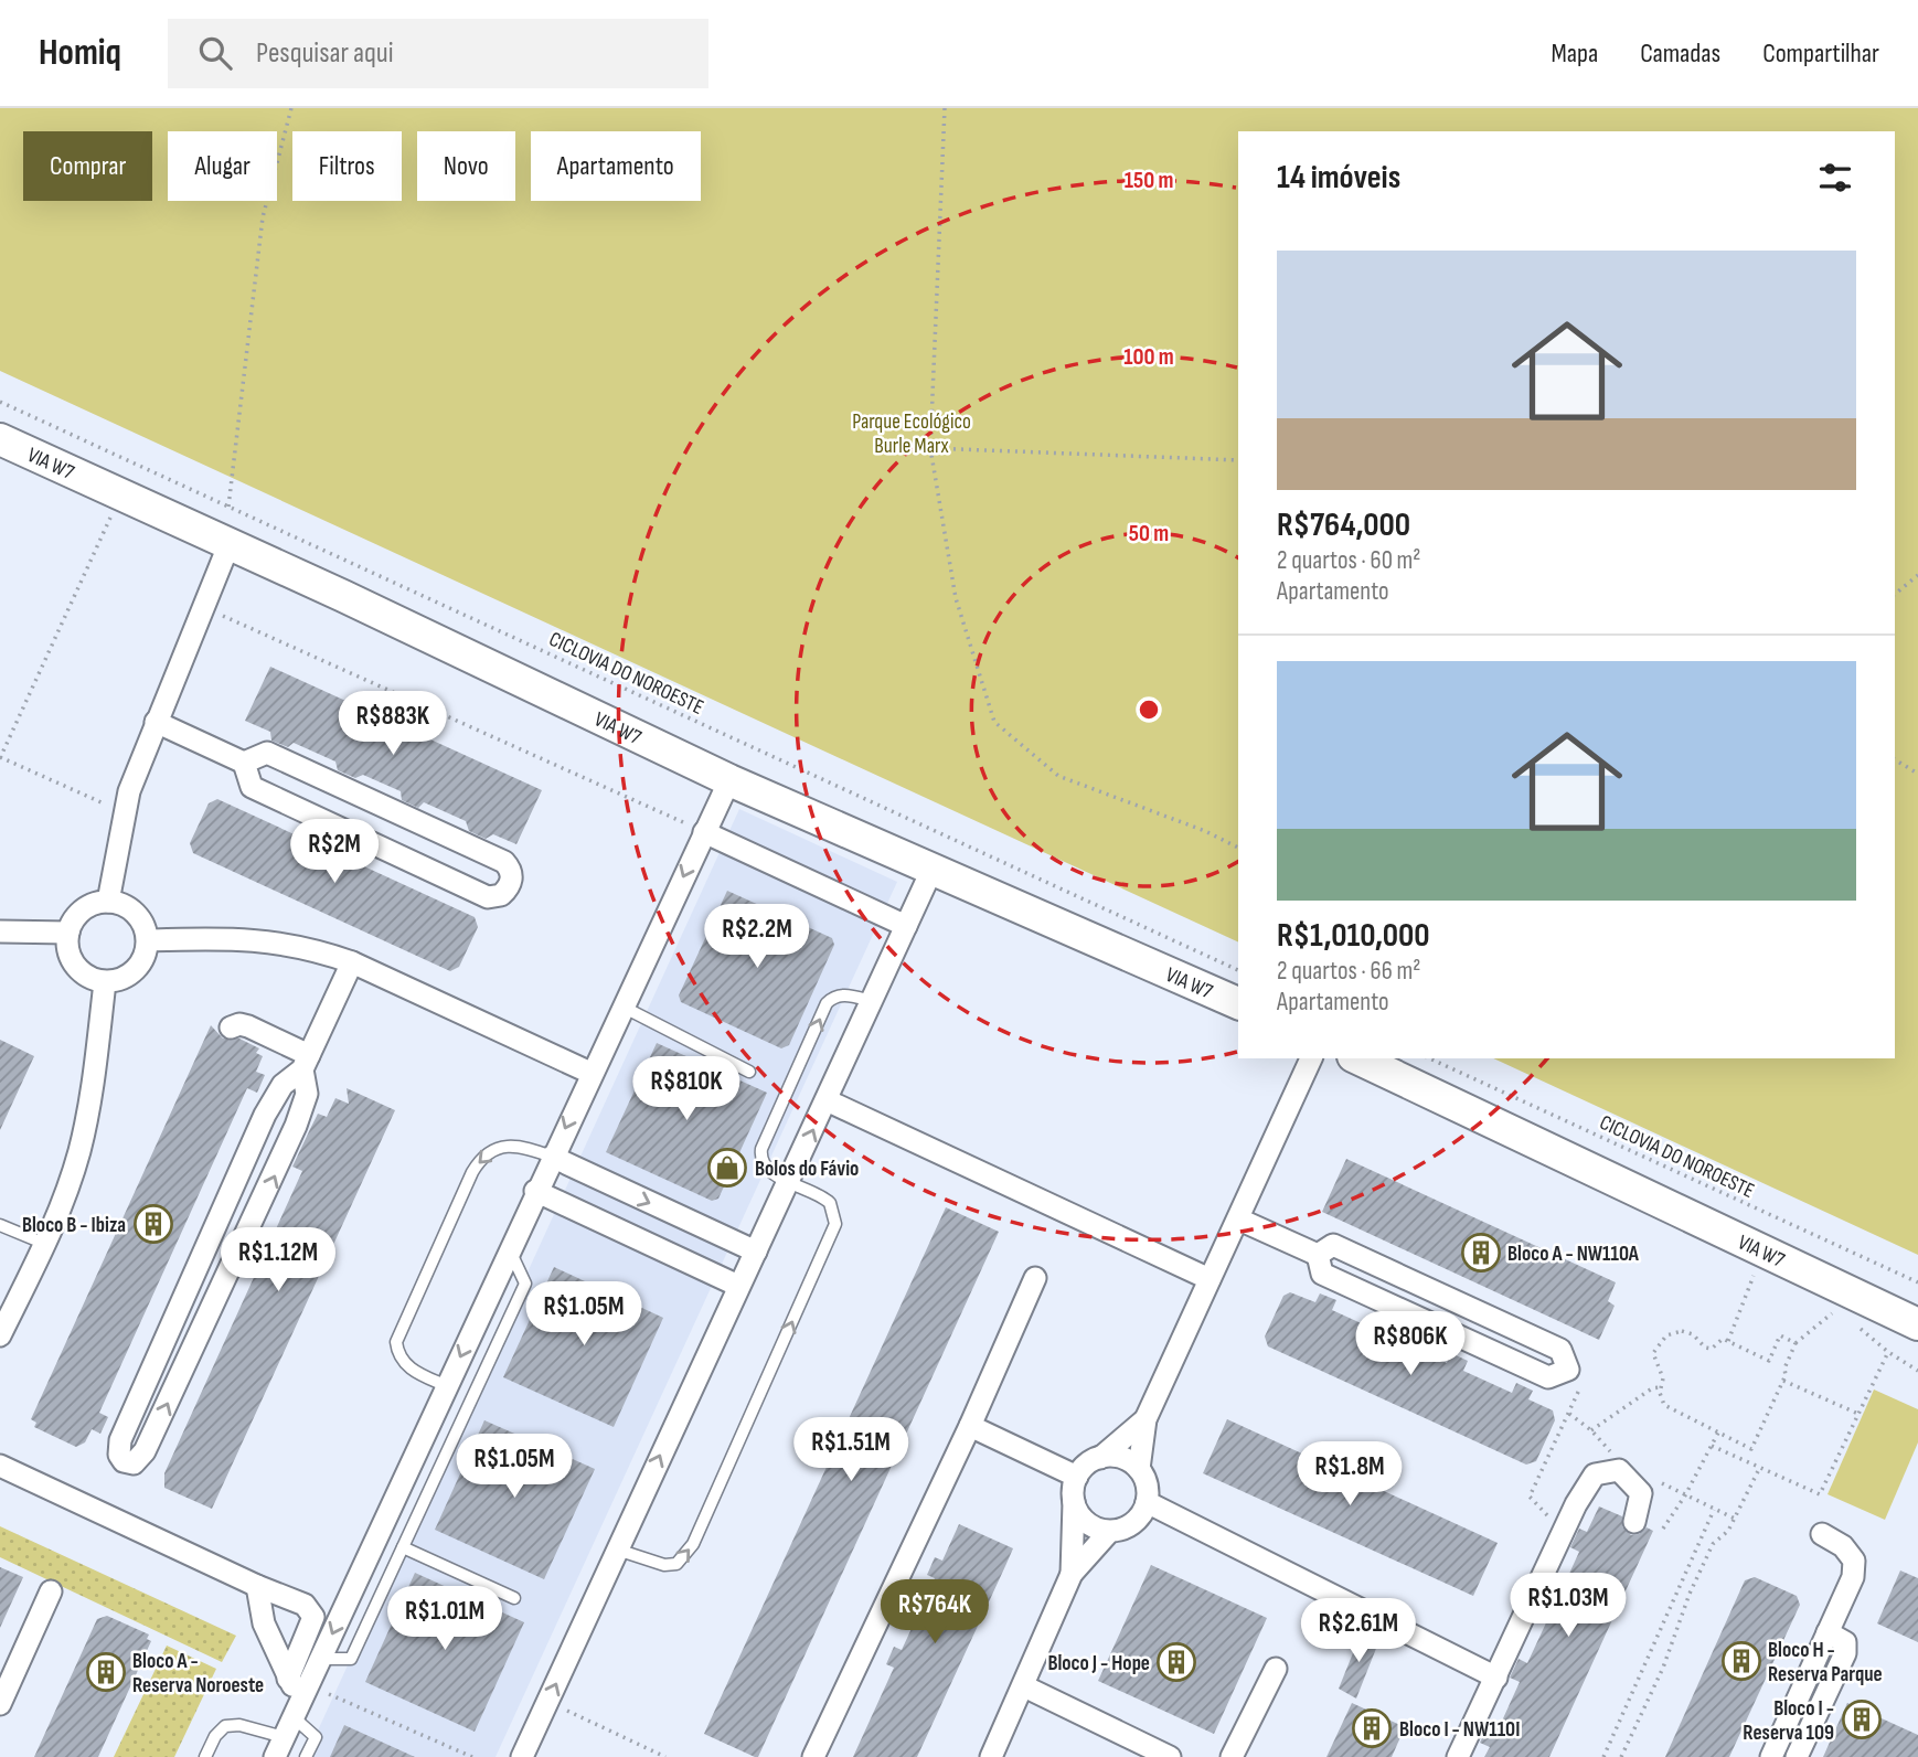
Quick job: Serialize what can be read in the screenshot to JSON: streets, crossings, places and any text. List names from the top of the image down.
{
  "streets": {
    "main road": ["VIA W7"],
    "path": ["CICLOVIA DO NOROESTE"]
  },
  "parks": ["Parque Ecológico Burle Marx"],
  "places": {
    "shop": ["Bolos do Fávio"],
    "building": [
      "Bloco B - Ibiza",
      "Bloco A - NW110A",
      "Bloco H - Reserva Parque",
      "Bloco J - Hope",
      "Bloco A - Reserva Noroeste",
      "Bloco I - Reserva 109",
      "Bloco I - NW110I"
    ]
  },
  "page": {
    "header": "Homiq",
    "search": "Pesquisar aqui",
    "nav": ["Mapa", "Camadas", "Compartilhar"],
    "chip": [
      "Comprar",
      "Alugar",
      "Filtros",
      "Novo",
      "Apartamento"
    ],
    "heading": "14 imóveis",
    "list": [
      {
        "name": "R$764,000",
        "note": "2 quartos · 60 m² · Apartamento"
      },
      {
        "name": "R$1,010,000",
        "note": "2 quartos · 66 m² · Apartamento"
      }
    ],
    "price": [
      "R$883K",
      "R$2M",
      "R$2.2M",
      "R$810K",
      "R$1.12M",
      "R$1.05M",
      "R$806K",
      "R$1.51M",
      "R$1.05M",
      "R$1.8M",
      "R$1.03M",
      "R$764K",
      "R$1.01M",
      "R$2.61M"
    ]
  },
  "rings": ["150 m", "100 m", "50 m"]
}
